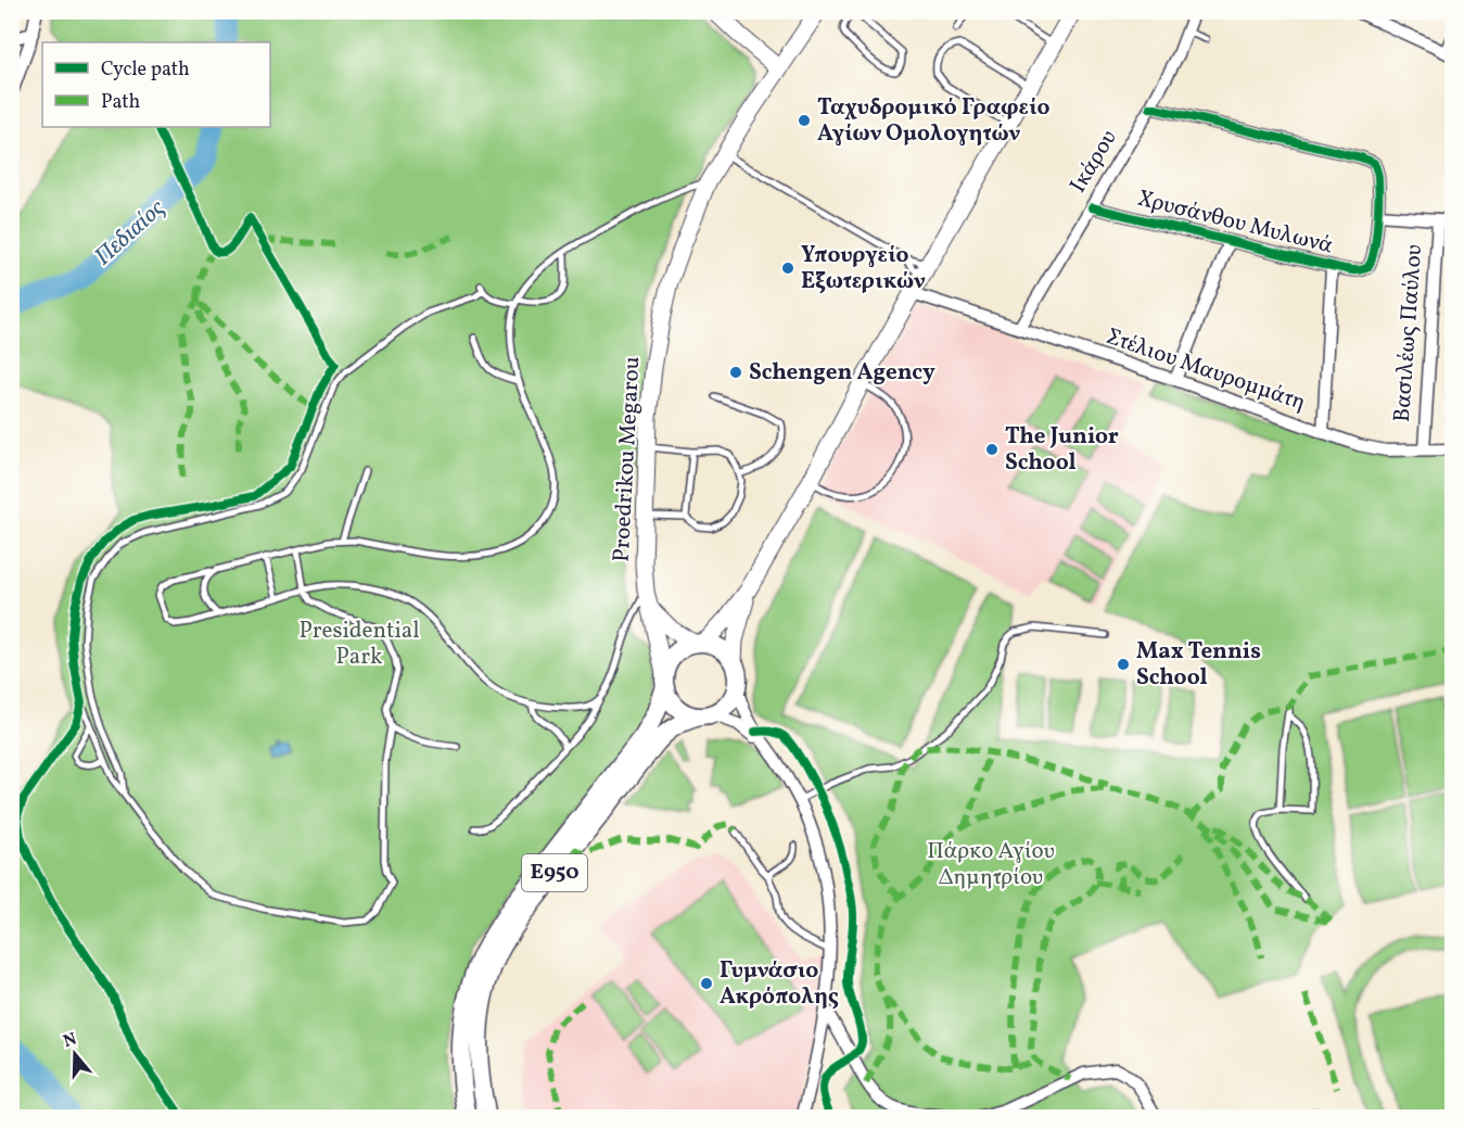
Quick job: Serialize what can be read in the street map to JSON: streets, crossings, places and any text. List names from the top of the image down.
{
  "streets": {
    "main road": ["Proedrikou Megarou", "E950"],
    "street": [
      "Ικάρου",
      "Χρυσάνθου Μυλωνά",
      "Βασιλέως Παύλου",
      "Στέλιου Μαυρομμάτη"
    ]
  },
  "crossings": [
    ["Ικάρου", "Χρυσάνθου Μυλωνά"],
    ["Ικάρου", "Στέλιου Μαυρομμάτη"],
    ["Βασιλέως Παύλου", "Στέλιου Μαυρομμάτη"],
    ["Proedrikou Megarou", "E950"]
  ],
  "water": ["Πεδιαίος"],
  "parks": ["Presidential Park", "Πάρκο Αγίου Δημητρίου"],
  "places": [
    "Ταχυδρομικό Γραφείο Αγίων Ομολογητών",
    "Υπουργείο Εξωτερικών",
    "Schengen Agency",
    "The Junior School",
    "Max Tennis School",
    "Γυμνάσιο Ακρόπολης"
  ],
  "legend": ["Cycle path", "Path"],
  "north": "top"
}
